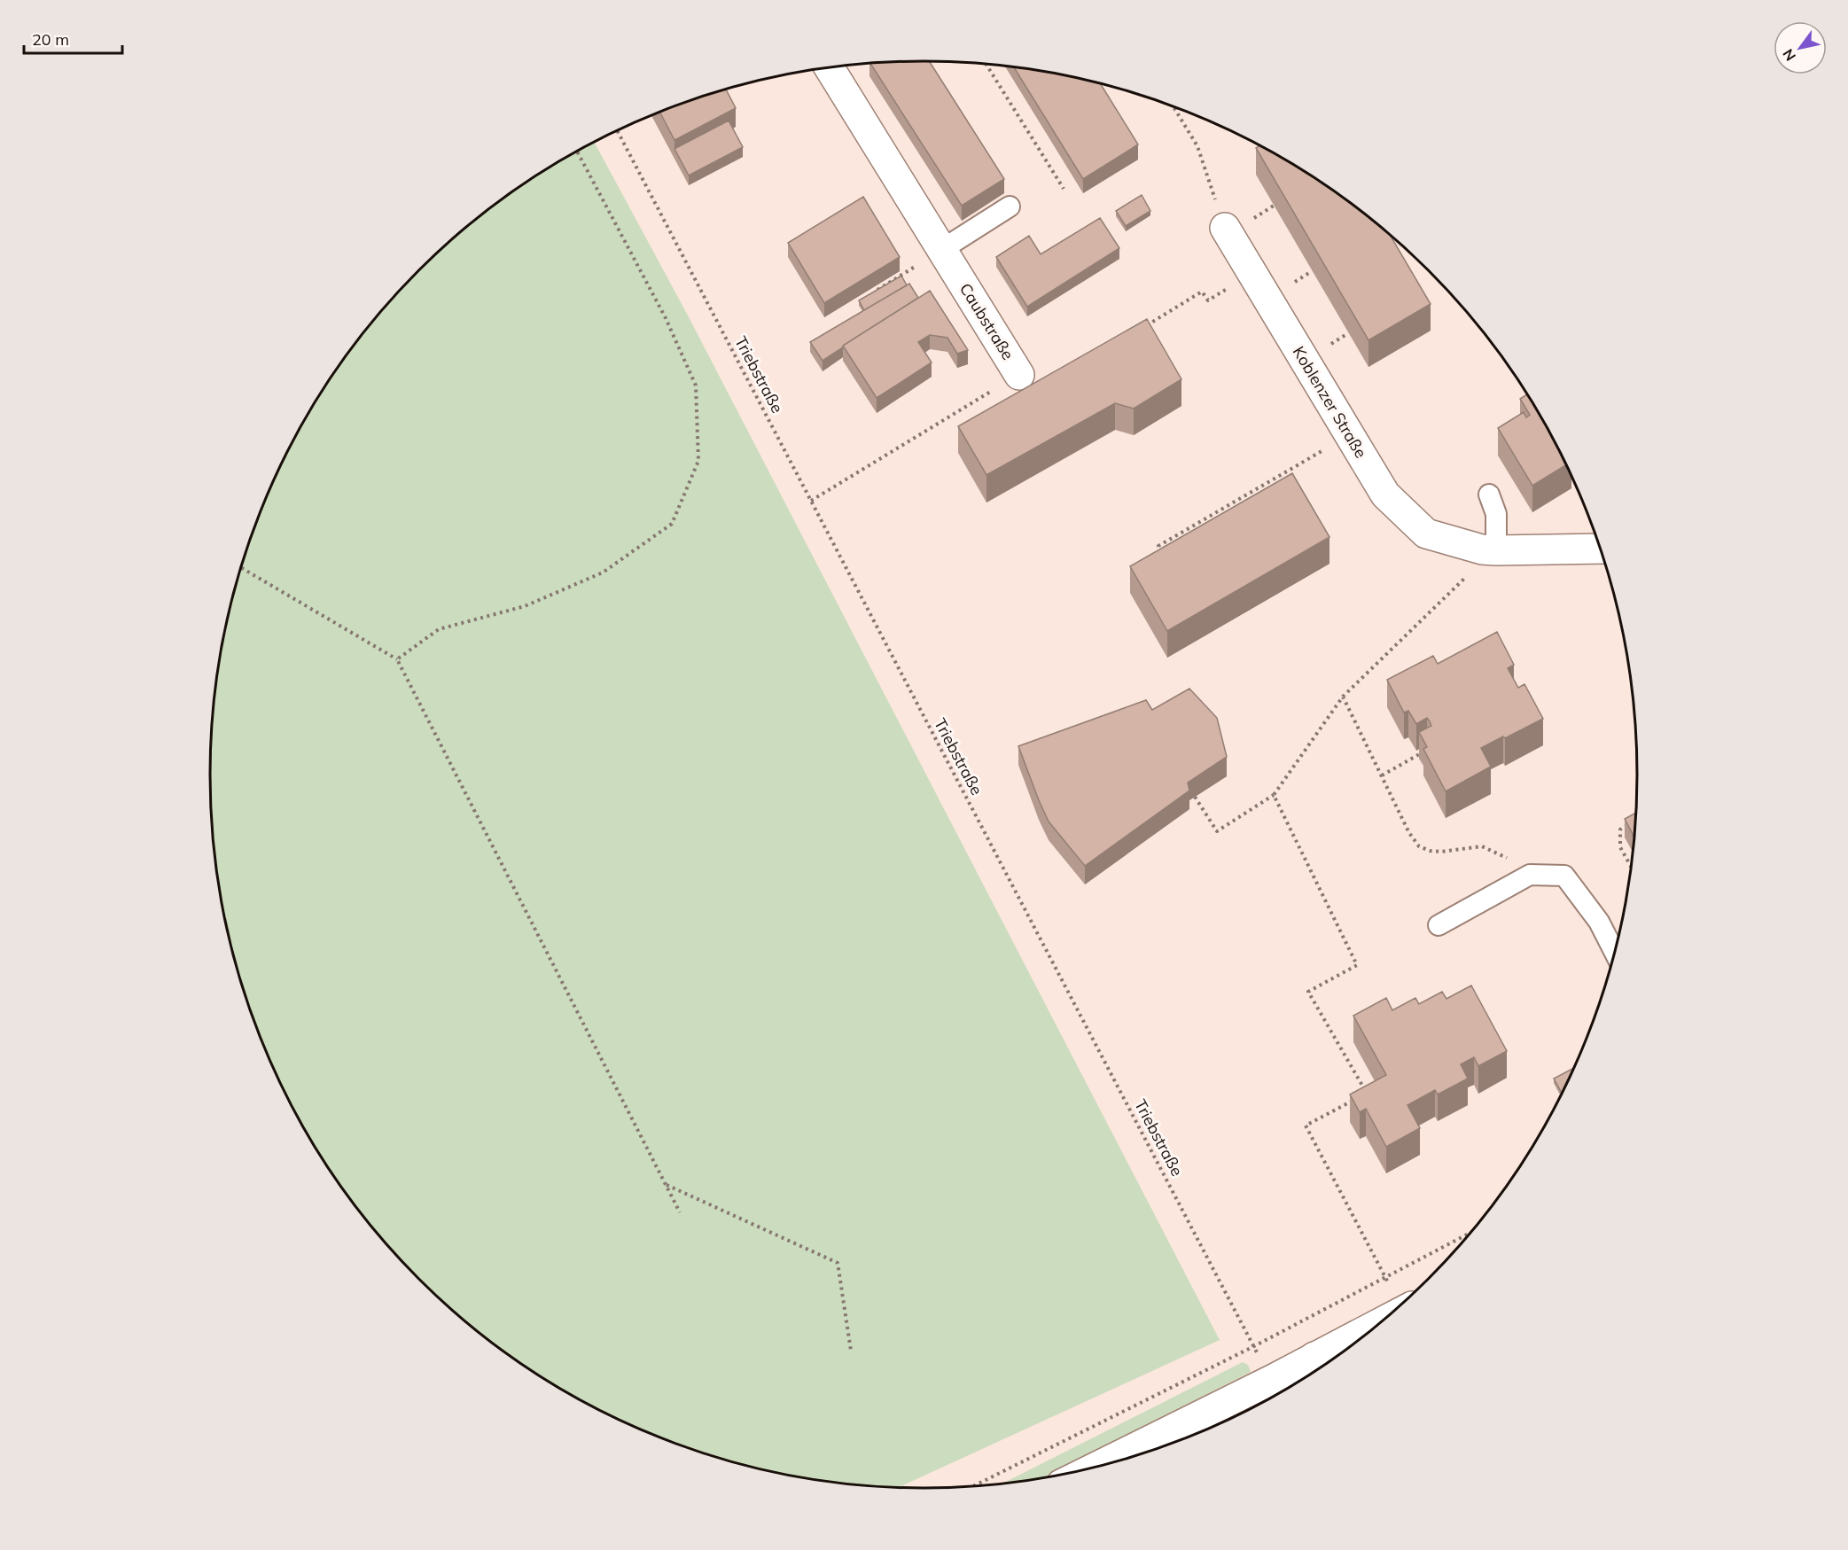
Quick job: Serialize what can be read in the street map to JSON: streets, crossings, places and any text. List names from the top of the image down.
{
  "streets": {
    "street": ["Caubstraße", "Koblenzer Straße"],
    "path": ["Triebstraße"]
  },
  "crossings": [
    ["Caubstraße", "Triebstraße"]
  ],
  "scale_bar": "20 m",
  "north": "bottom left"
}
